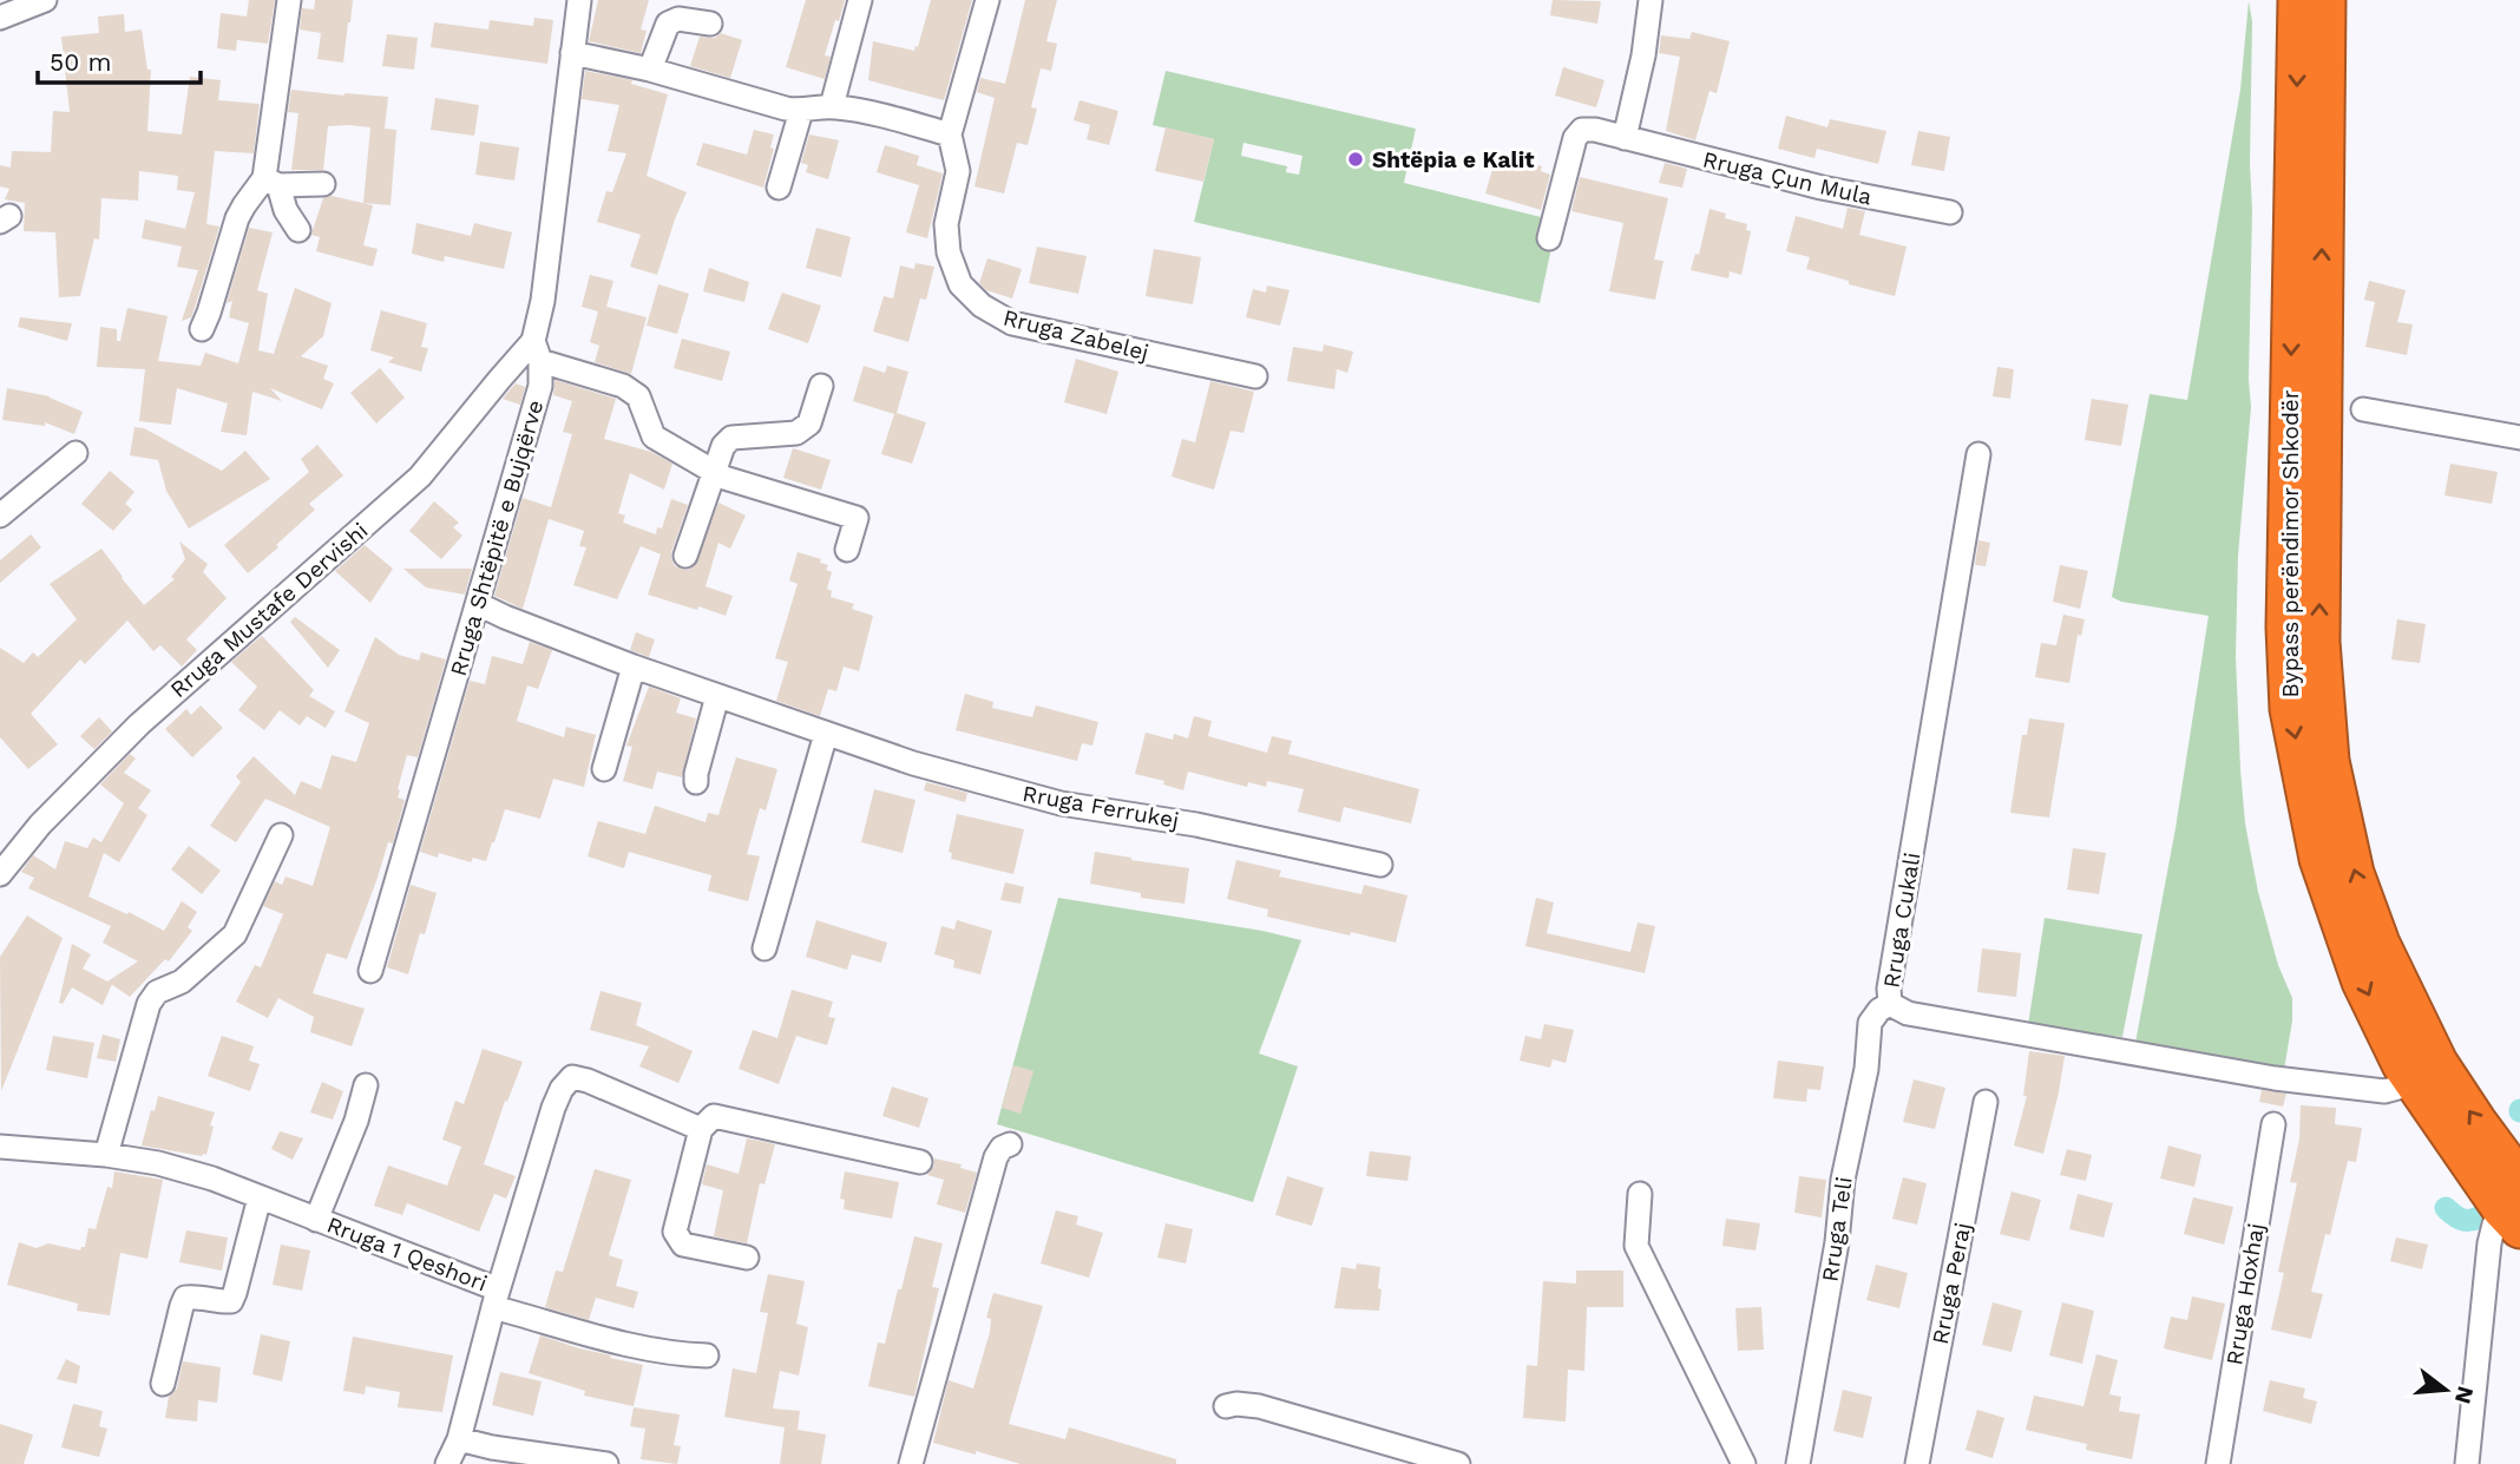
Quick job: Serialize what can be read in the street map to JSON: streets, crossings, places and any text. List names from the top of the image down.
{
  "streets": {
    "highway": ["Bypass perëndimor Shkodër"],
    "street": [
      "Rruga Çun Mula",
      "Rruga Zabelej",
      "Rruga Shtëpitë e Bujqërve",
      "Rruga Mustafe Dervishi",
      "Rruga Ferrukej",
      "Rruga Cukali",
      "Rruga Teli",
      "Rruga 1 Qeshori",
      "Rruga Peraj",
      "Rruga Hoxhaj"
    ]
  },
  "crossings": [
    ["Rruga Shtëpitë e Bujqërve", "Rruga Mustafe Dervishi"],
    ["Rruga Shtëpitë e Bujqërve", "Rruga Ferrukej"],
    ["Bypass perëndimor Shkodër", "Rruga Cukali"],
    ["Rruga Cukali", "Rruga Teli"]
  ],
  "places": ["Shtëpia e Kalit"],
  "scale_bar": "50 m",
  "north": "right"
}
